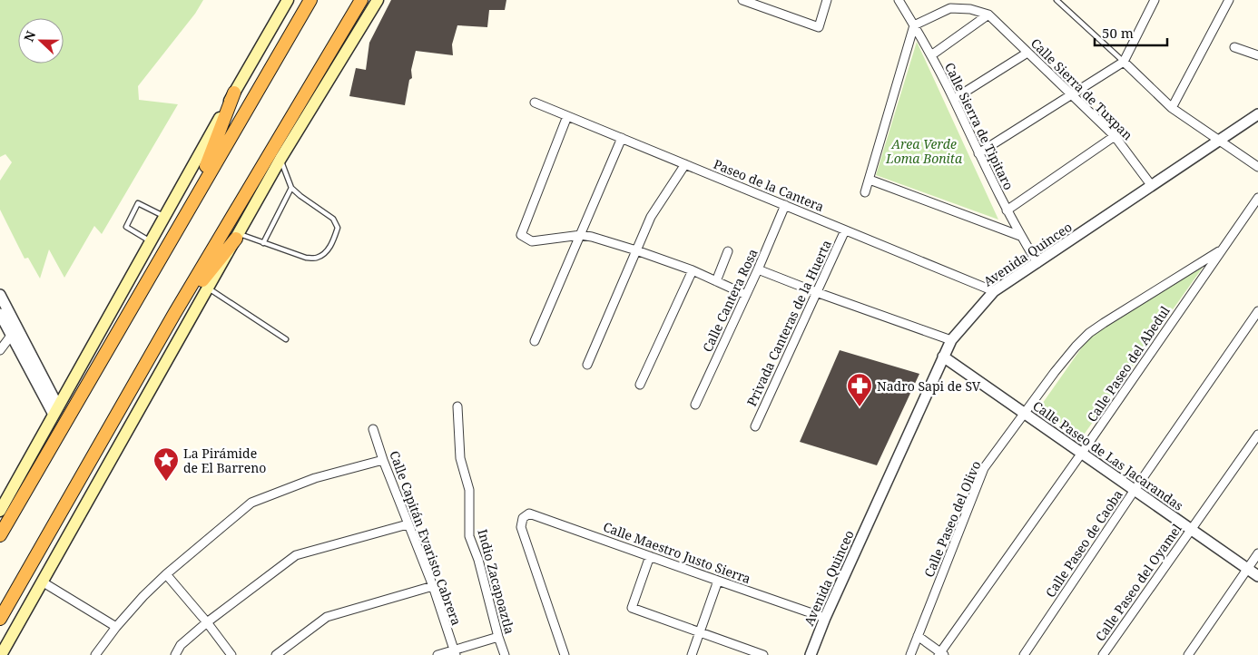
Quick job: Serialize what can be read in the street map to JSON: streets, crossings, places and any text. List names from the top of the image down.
{
  "streets": {
    "street": [
      "Calle Sierra de Tuxpan",
      "Calle Sierra de Tipitaro",
      "Paseo de la Cantera",
      "Avenida Quinceo",
      "Calle Cantera Rosa",
      "Privada Canteras de la Huerta",
      "Calle Paseo del Abedul",
      "Calle Paseo de Las Jacarandas",
      "Calle Paseo del Olivo",
      "Calle Capitán Evaristo Cabrera",
      "Calle Paseo de Caoba",
      "Calle Maestro Justo Sierra",
      "Indio Zacapoaztla",
      "Calle Paseo del Oyamel"
    ]
  },
  "crossings": [
    ["Calle Sierra de Tuxpan", "Avenida Quinceo"],
    ["Calle Sierra de Tipitaro", "Avenida Quinceo"],
    ["Paseo de la Cantera", "Avenida Quinceo"],
    ["Paseo de la Cantera", "Calle Cantera Rosa"],
    ["Paseo de la Cantera", "Privada Canteras de la Huerta"],
    ["Avenida Quinceo", "Calle Paseo de Las Jacarandas"],
    ["Avenida Quinceo", "Calle Maestro Justo Sierra"],
    ["Calle Paseo del Abedul", "Calle Paseo de Las Jacarandas"],
    ["Calle Paseo del Abedul", "Calle Paseo del Olivo"],
    ["Calle Paseo de Las Jacarandas", "Calle Paseo del Olivo"],
    ["Calle Paseo de Las Jacarandas", "Calle Paseo de Caoba"],
    ["Calle Paseo de Las Jacarandas", "Calle Paseo del Oyamel"]
  ],
  "parks": ["Area Verde Loma Bonita"],
  "places": {
    "pharmacy": ["Nadro Sapi de SV"],
    "place": ["La Pirámide de El Barreno"]
  },
  "scale_bar": "50 m",
  "north": "left"
}
